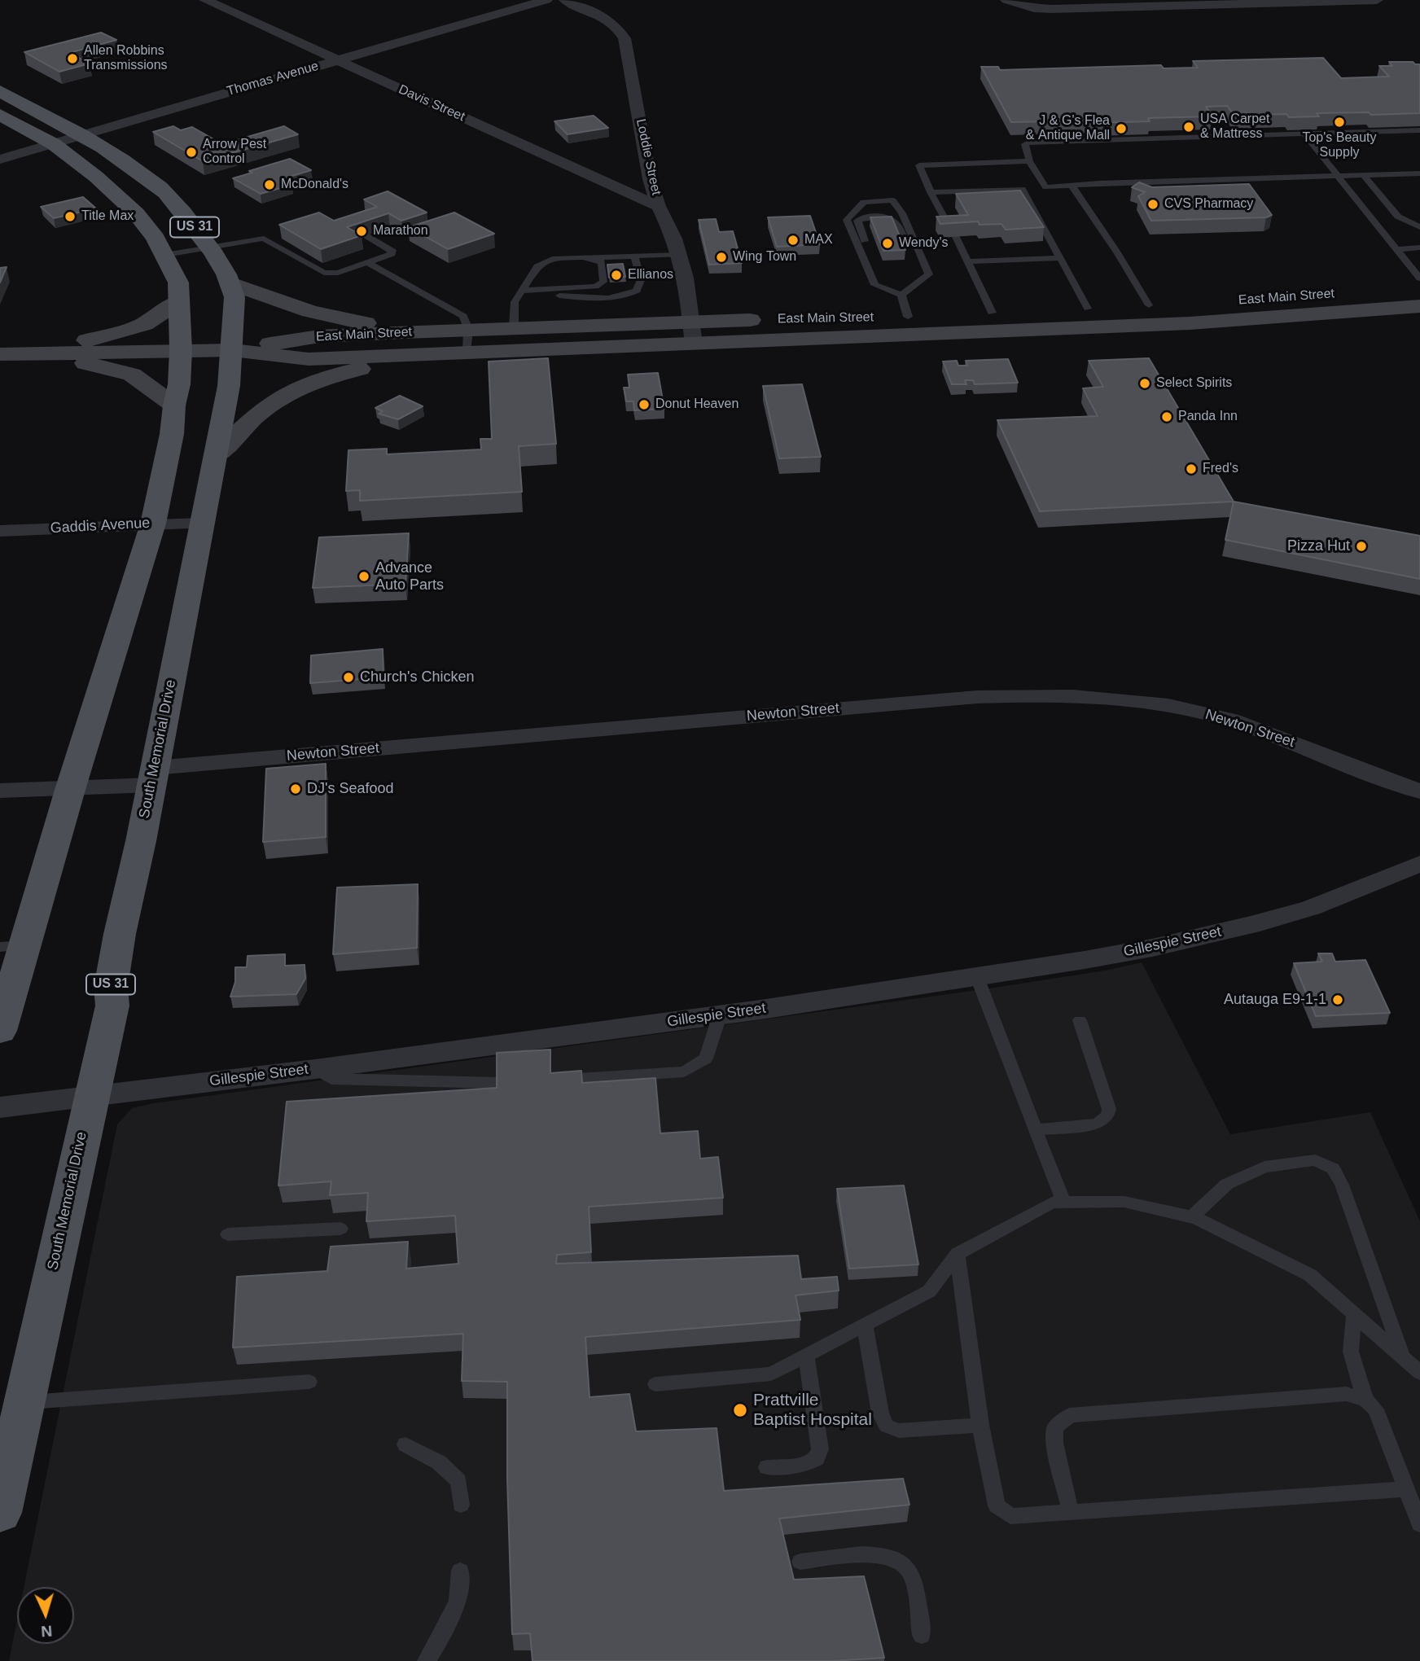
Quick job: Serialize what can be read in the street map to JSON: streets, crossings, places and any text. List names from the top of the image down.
{
  "streets": {
    "main road": ["US 31", "East Main Street", "South Memorial Drive"],
    "street": [
      "Thomas Avenue",
      "Davis Street",
      "Loddie Street",
      "Gaddis Avenue",
      "Newton Street",
      "Gillespie Street"
    ]
  },
  "crossings": [
    ["Thomas Avenue", "Davis Street"],
    ["Thomas Avenue", "US 31"],
    ["Thomas Avenue", "South Memorial Drive"],
    ["Davis Street", "Loddie Street"],
    ["Loddie Street", "East Main Street"],
    ["US 31", "East Main Street"],
    ["US 31", "Gaddis Avenue"],
    ["US 31", "Newton Street"],
    ["East Main Street", "South Memorial Drive"],
    ["Gaddis Avenue", "South Memorial Drive"],
    ["Newton Street", "South Memorial Drive"],
    ["South Memorial Drive", "Gillespie Street"]
  ],
  "places": [
    "Allen Robbins Transmissions",
    "Top's Beauty Supply",
    "USA Carpet & Mattress",
    "J & G's Flea & Antique Mall",
    "Arrow Pest Control",
    "McDonald's",
    "CVS Pharmacy",
    "Title Max",
    "Marathon",
    "MAX",
    "Wendy's",
    "Wing Town",
    "Ellianos",
    "Select Spirits",
    "Donut Heaven",
    "Panda Inn",
    "Fred's",
    "Pizza Hut",
    "Advance Auto Parts",
    "Church's Chicken",
    "DJ's Seafood",
    "Autauga E9-1-1",
    "Prattville Baptist Hospital"
  ],
  "north": "bottom"
}
